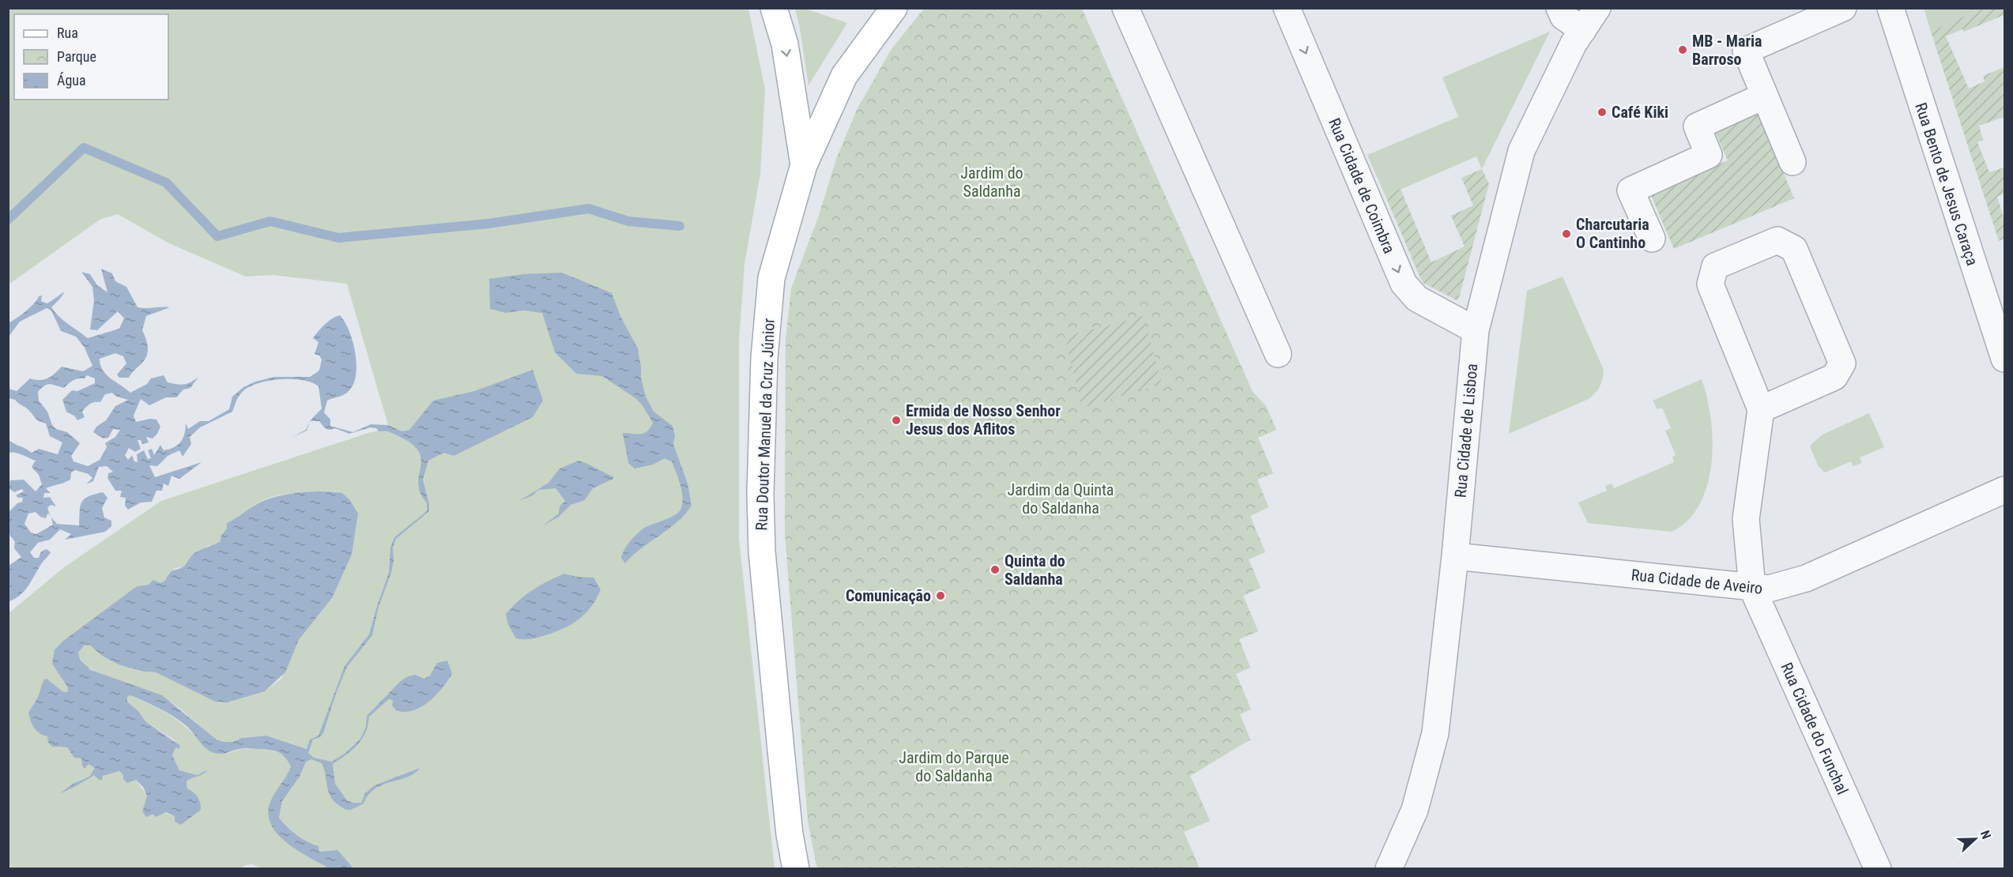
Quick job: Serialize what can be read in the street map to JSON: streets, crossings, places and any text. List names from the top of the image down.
{
  "streets": {
    "main road": ["Rua Doutor Manuel da Cruz Júnior"],
    "street": [
      "Rua Bento de Jesus Caraça",
      "Rua Cidade de Coimbra",
      "Rua Cidade de Lisboa",
      "Rua Cidade de Aveiro",
      "Rua Cidade do Funchal"
    ]
  },
  "crossings": [
    ["Rua Cidade de Coimbra", "Rua Cidade de Lisboa"],
    ["Rua Cidade de Lisboa", "Rua Cidade de Aveiro"],
    ["Rua Cidade de Aveiro", "Rua Cidade do Funchal"]
  ],
  "parks": ["Jardim do Saldanha", "Jardim da Quinta do Saldanha", "Jardim do Parque do Saldanha"],
  "places": [
    "MB - Maria Barroso",
    "Café Kiki",
    "Charcutaria O Cantinho",
    "Ermida de Nosso Senhor Jesus dos Aflitos",
    "Quinta do Saldanha",
    "Comunicação"
  ],
  "legend": ["Rua", "Parque", "Água"],
  "north": "right"
}
